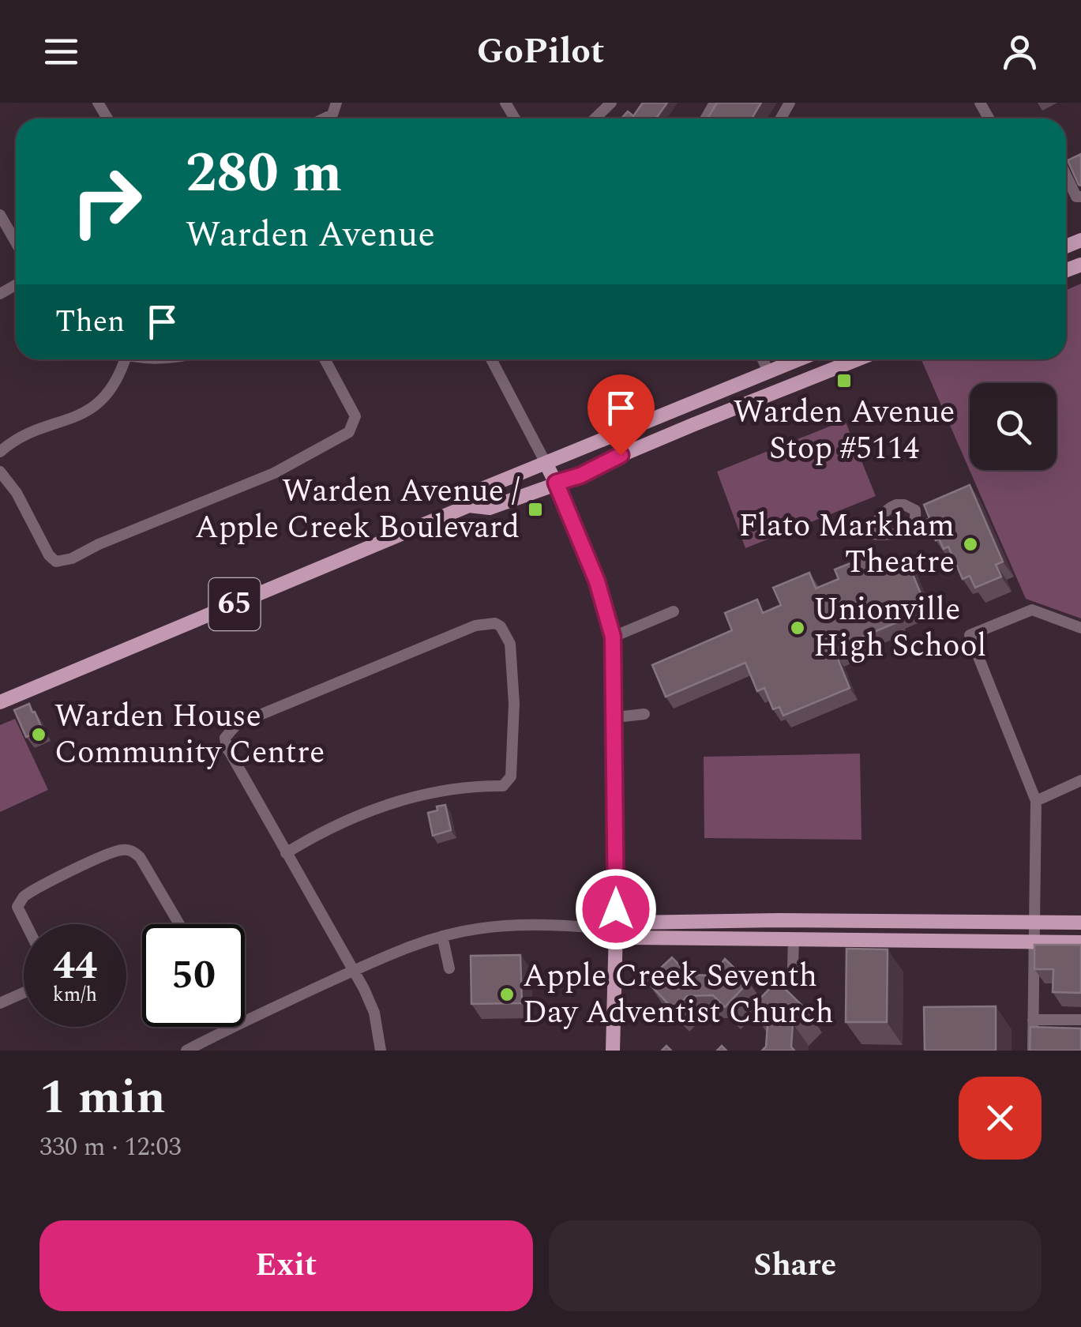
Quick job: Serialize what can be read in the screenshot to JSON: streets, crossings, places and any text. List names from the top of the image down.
{
  "streets": {
    "main road": ["65"]
  },
  "places": {
    "transit": ["Warden Avenue Stop #5114", "Warden Avenue / Apple Creek Boulevard"],
    "other": [
      "Flato Markham Theatre",
      "Unionville High School",
      "Warden House Community Centre",
      "Apple Creek Seventh Day Adventist Church"
    ]
  },
  "page": {
    "header": "GoPilot",
    "turn": ["280 m", "Warden Avenue"],
    "then": "Then",
    "speed": "44 km/h",
    "limit": "50",
    "heading": ["1 min", "330 m · 12:03"],
    "buttons": ["Exit", "Share"]
  }
}
